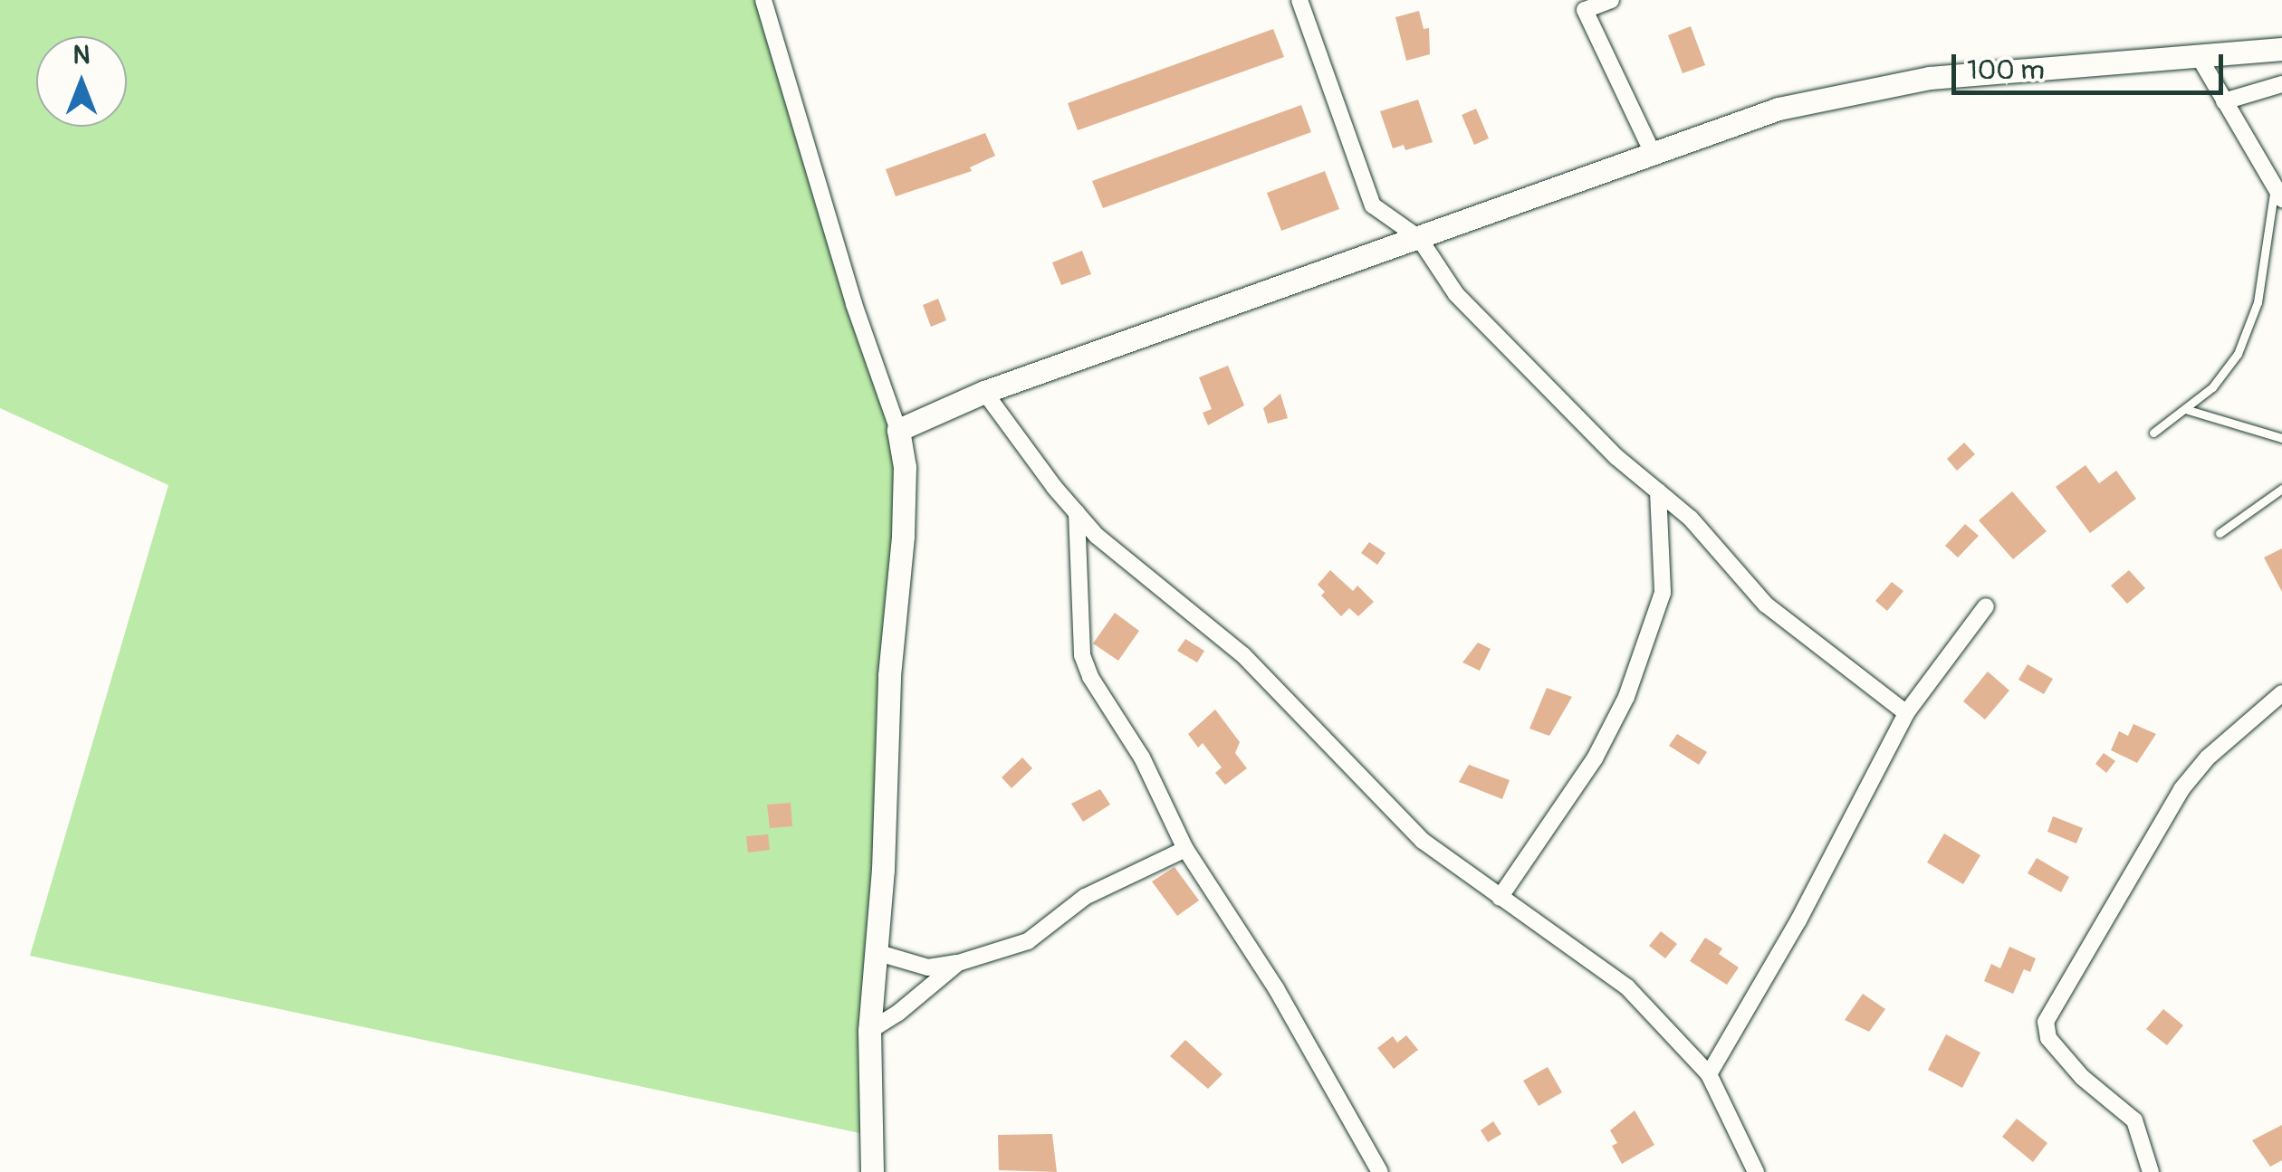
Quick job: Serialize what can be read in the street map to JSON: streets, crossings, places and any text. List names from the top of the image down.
{
  "scale_bar": "100 m",
  "north": "top"
}
